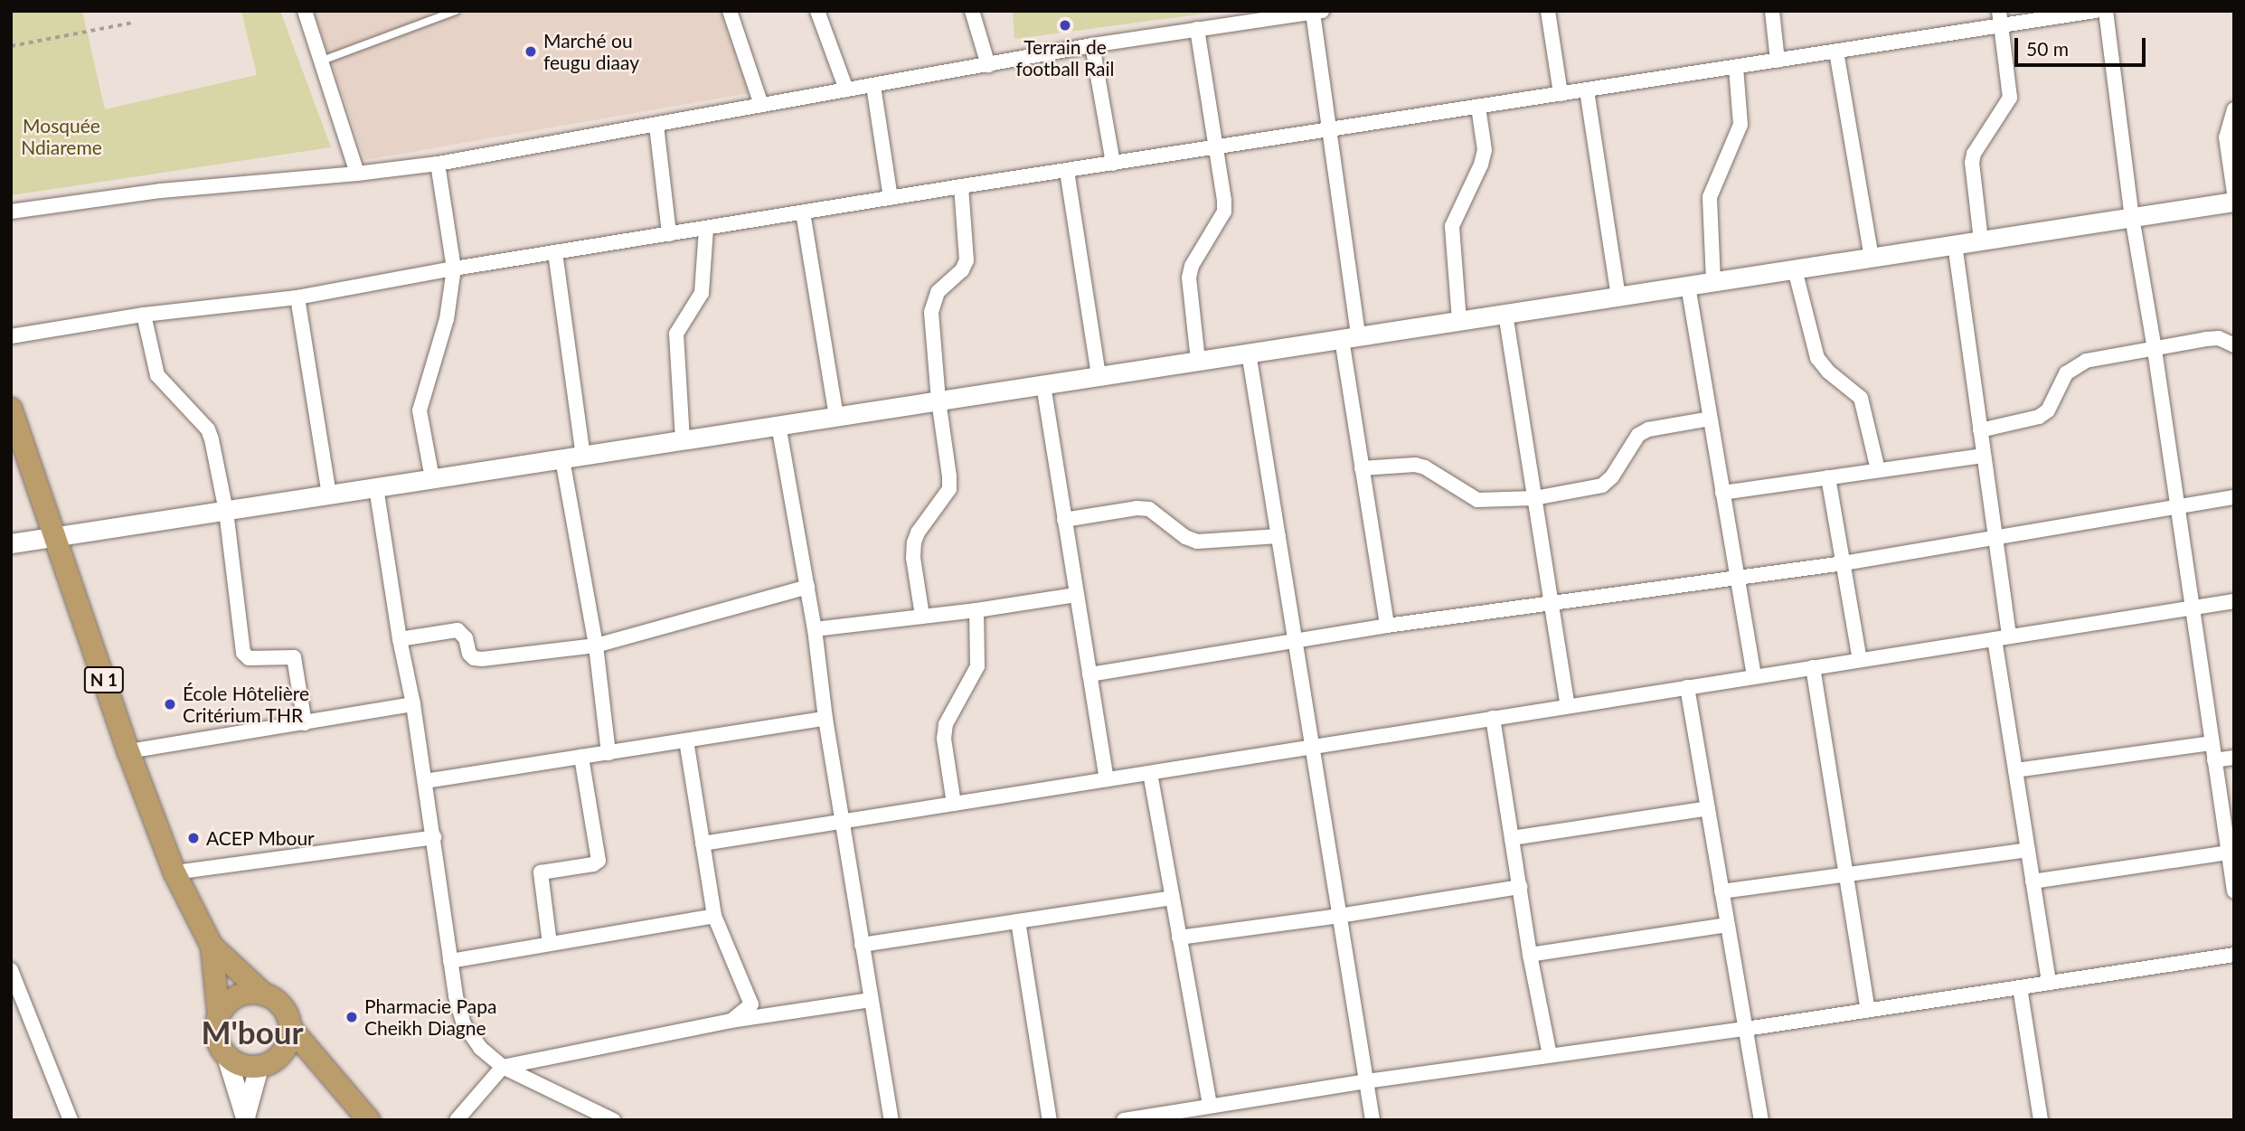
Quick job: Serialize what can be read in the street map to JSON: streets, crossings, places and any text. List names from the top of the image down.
{
  "streets": {
    "highway": ["N 1"]
  },
  "districts": ["M'bour"],
  "parks": ["Mosquée Ndiareme"],
  "places": [
    "Terrain de football Rail",
    "Marché ou feugu diaay",
    "École Hôtelière Critérium THR",
    "ACEP Mbour",
    "Pharmacie Papa Cheikh Diagne"
  ],
  "scale_bar": "50 m"
}
